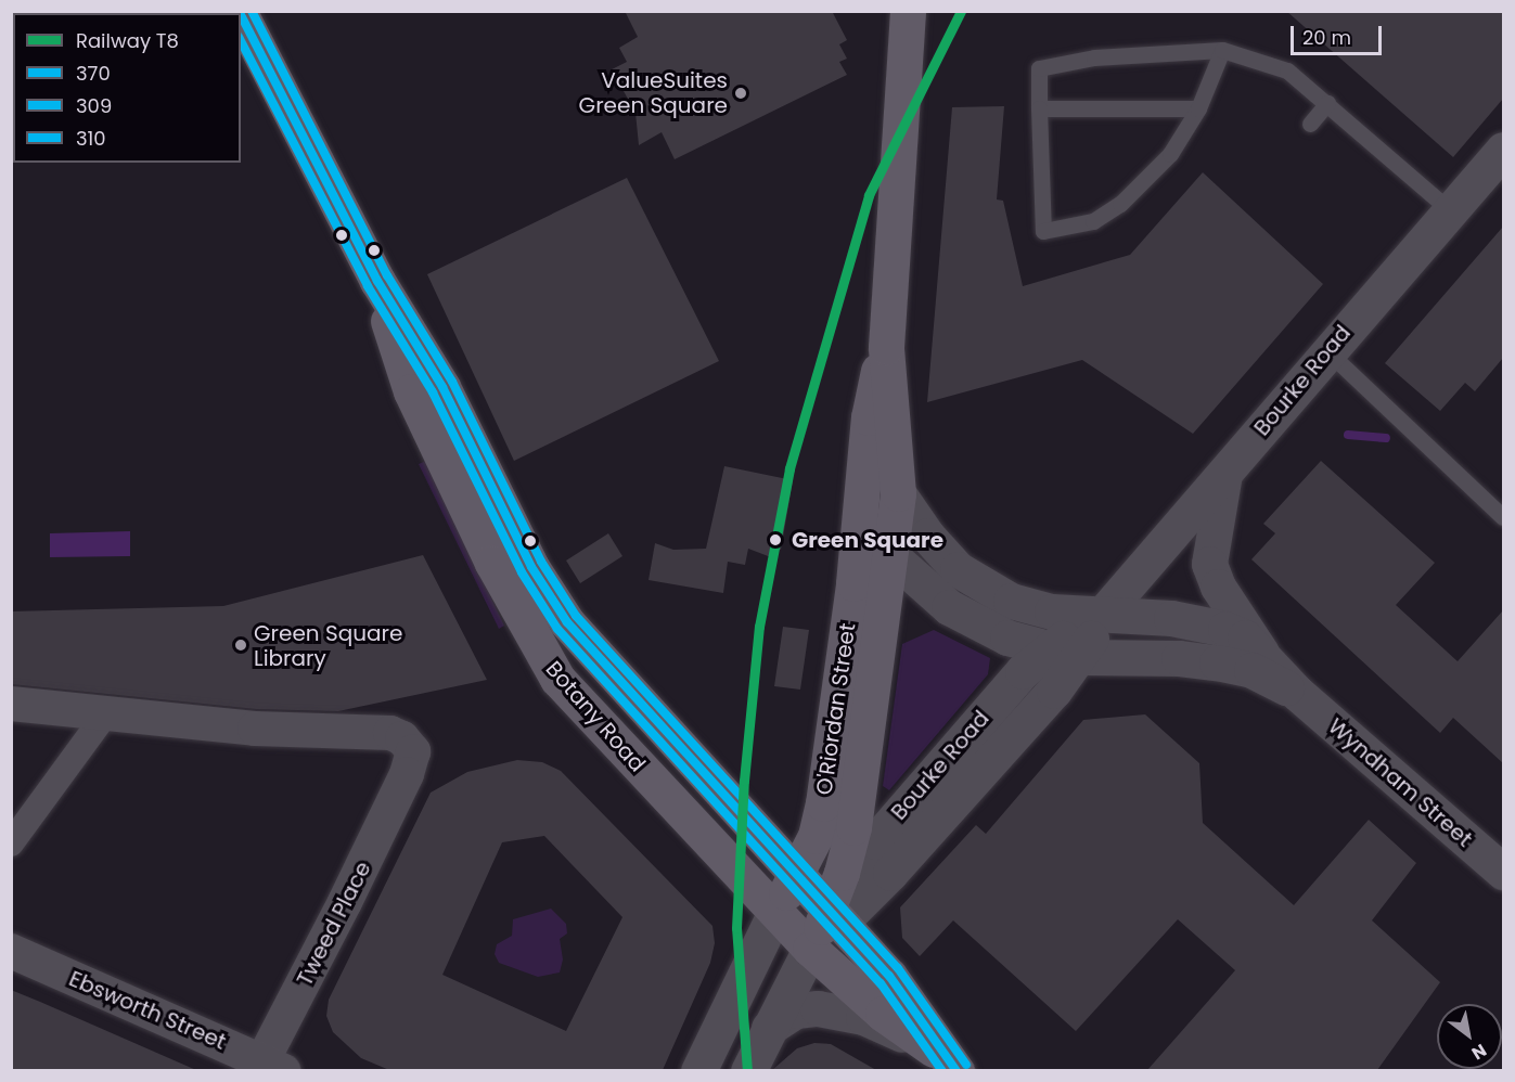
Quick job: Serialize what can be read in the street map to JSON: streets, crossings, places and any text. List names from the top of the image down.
{
  "streets": {
    "main road": [
      "Bourke Road",
      "O'Riordan Street",
      "Botany Road",
      "Wyndham Street"
    ],
    "street": ["Tweed Place", "Ebsworth Street"]
  },
  "crossings": [
    ["Bourke Road", "O'Riordan Street"],
    ["Bourke Road", "Botany Road"],
    ["Bourke Road", "Wyndham Street"],
    ["O'Riordan Street", "Botany Road"],
    ["O'Riordan Street", "Wyndham Street"],
    ["Tweed Place", "Ebsworth Street"]
  ],
  "places": ["ValueSuites Green Square", "Green Square", "Green Square Library"],
  "lines": [
    "rail line T8",
    "transit line 370",
    "transit line 310",
    "transit line 309"
  ],
  "legend": [
    "Railway T8",
    "370",
    "309",
    "310"
  ],
  "scale_bar": "20 m",
  "north": "bottom right"
}
